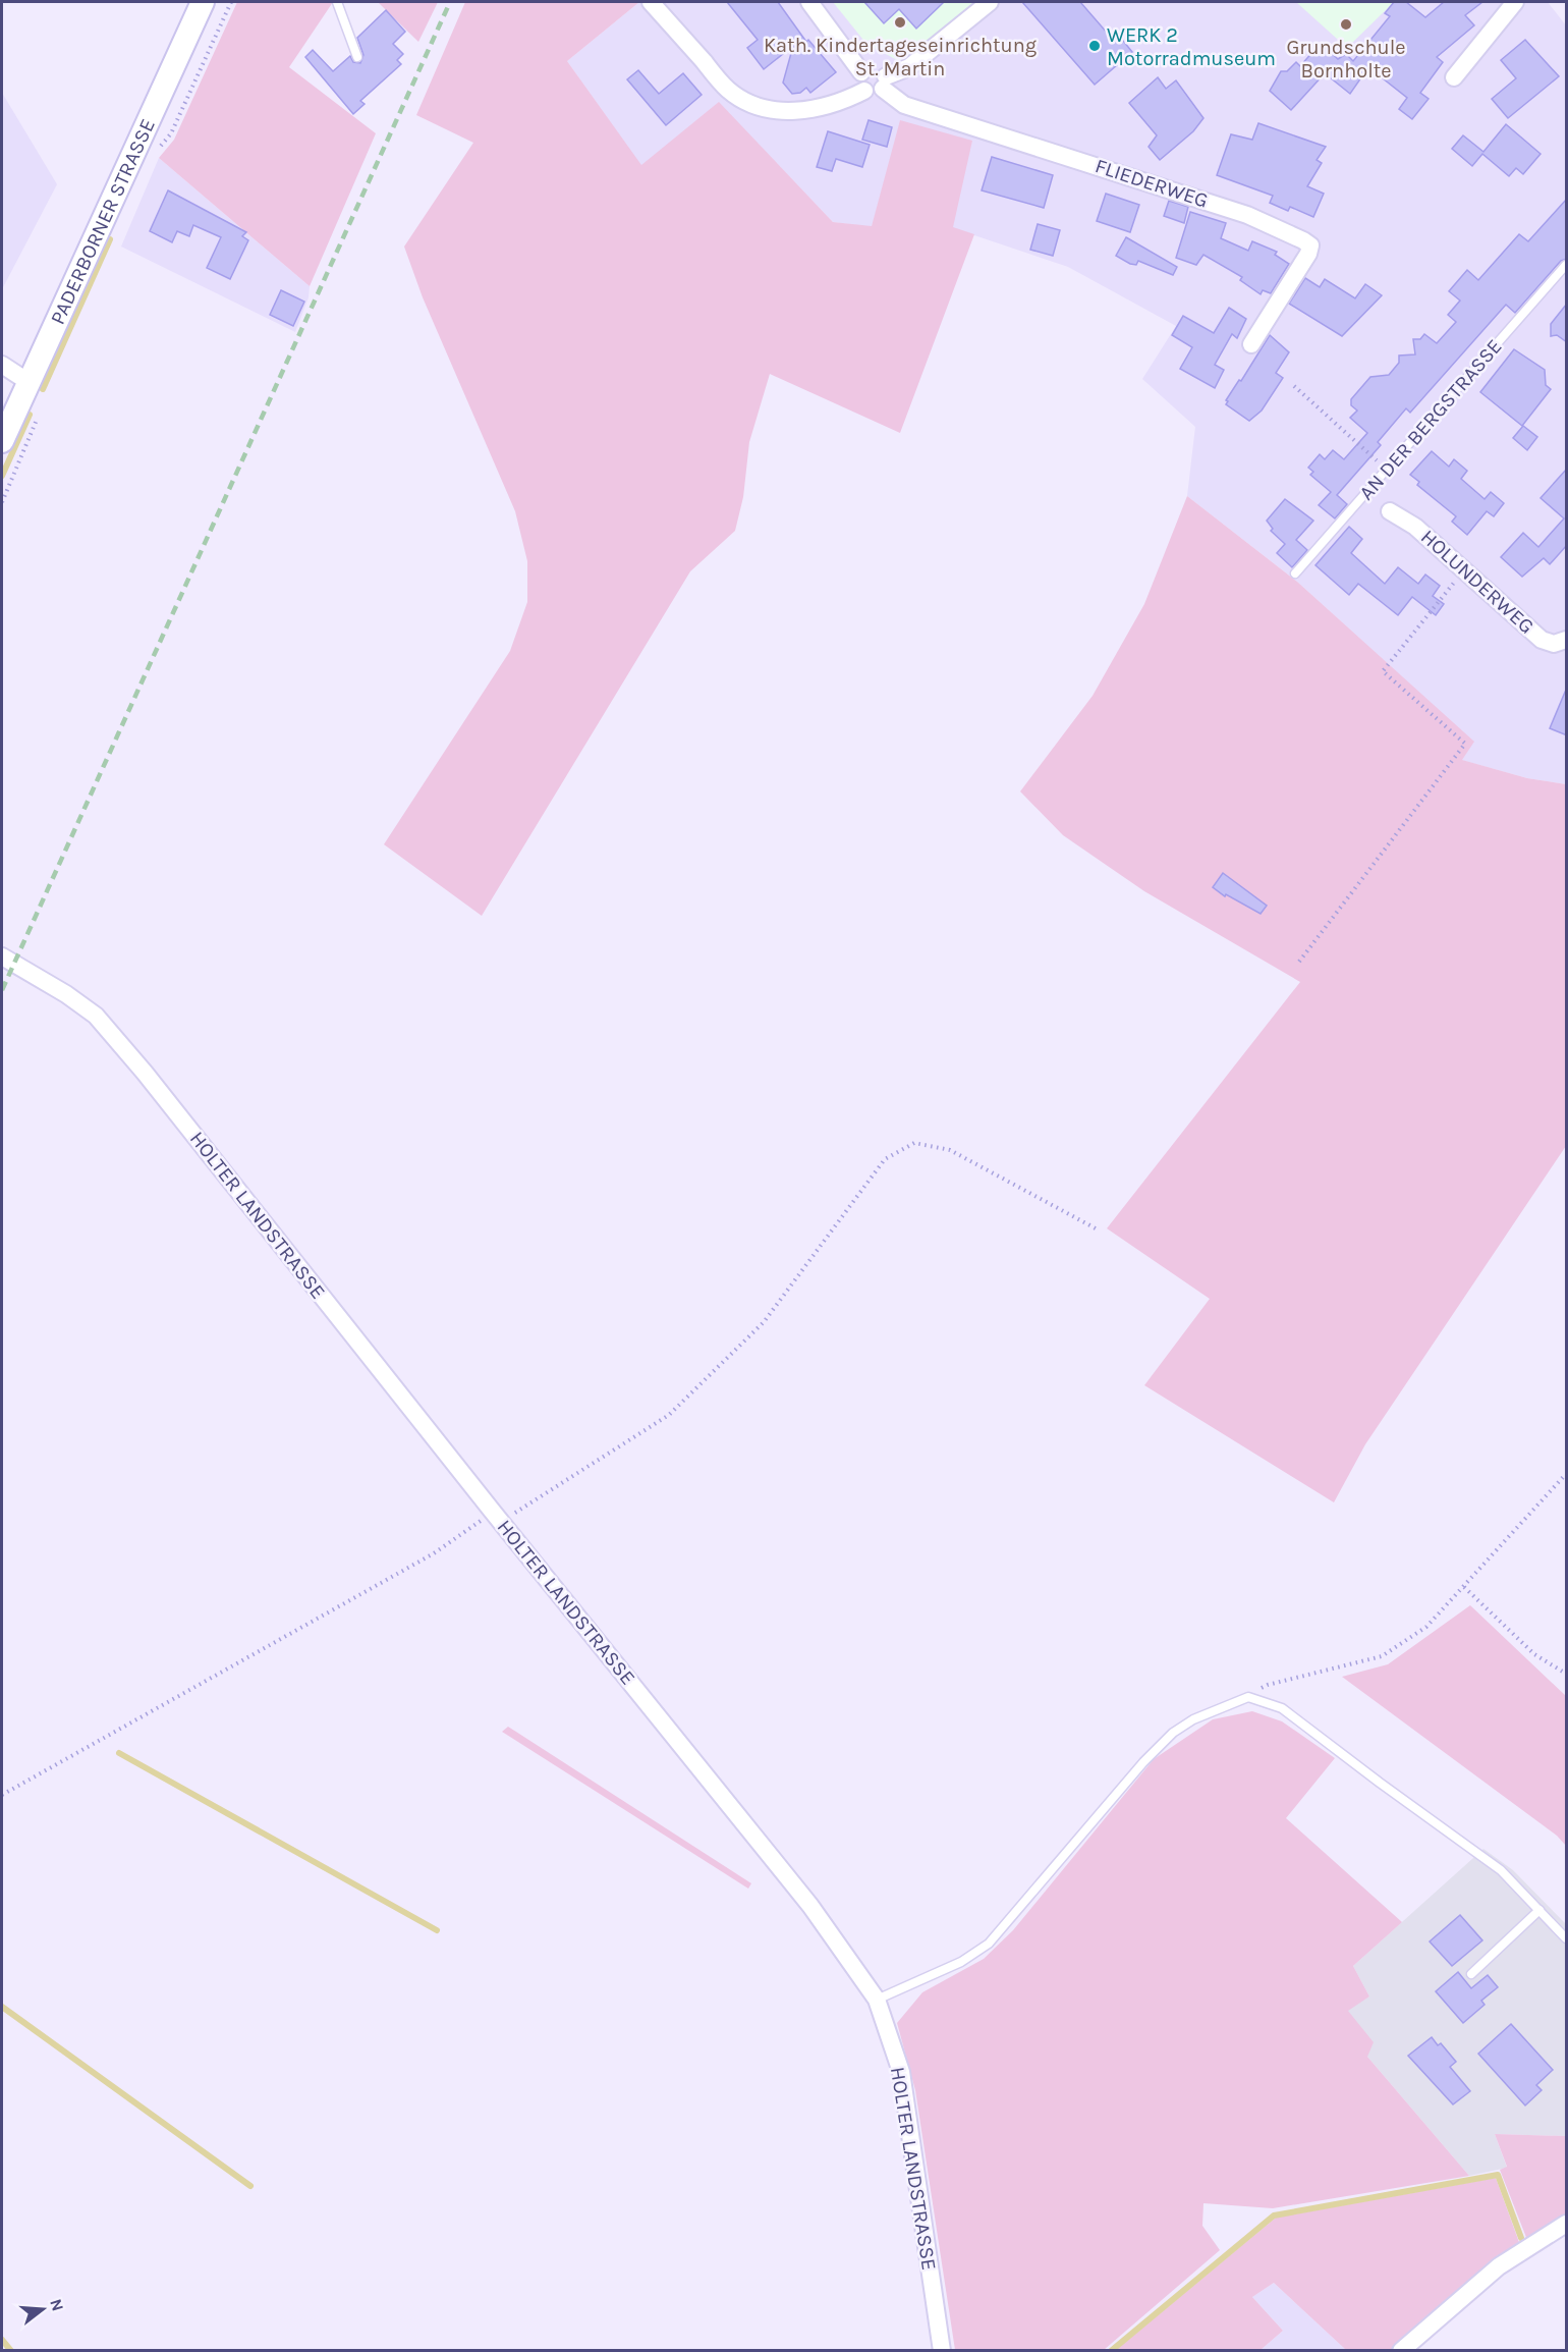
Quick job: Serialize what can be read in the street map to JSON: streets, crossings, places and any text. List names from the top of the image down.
{
  "streets": {
    "main road": ["PADERBORNER STRASSE"],
    "street": ["FLIEDERWEG", "HOLUNDERWEG", "HOLTER LANDSTRASSE"],
    "lane": ["AN DER BERGSTRASSE"]
  },
  "places": ["Kath. Kindertageseinrichtung St. Martin", "Grundschule Bornholte", "WERK 2 Motorradmuseum"],
  "north": "right"
}
